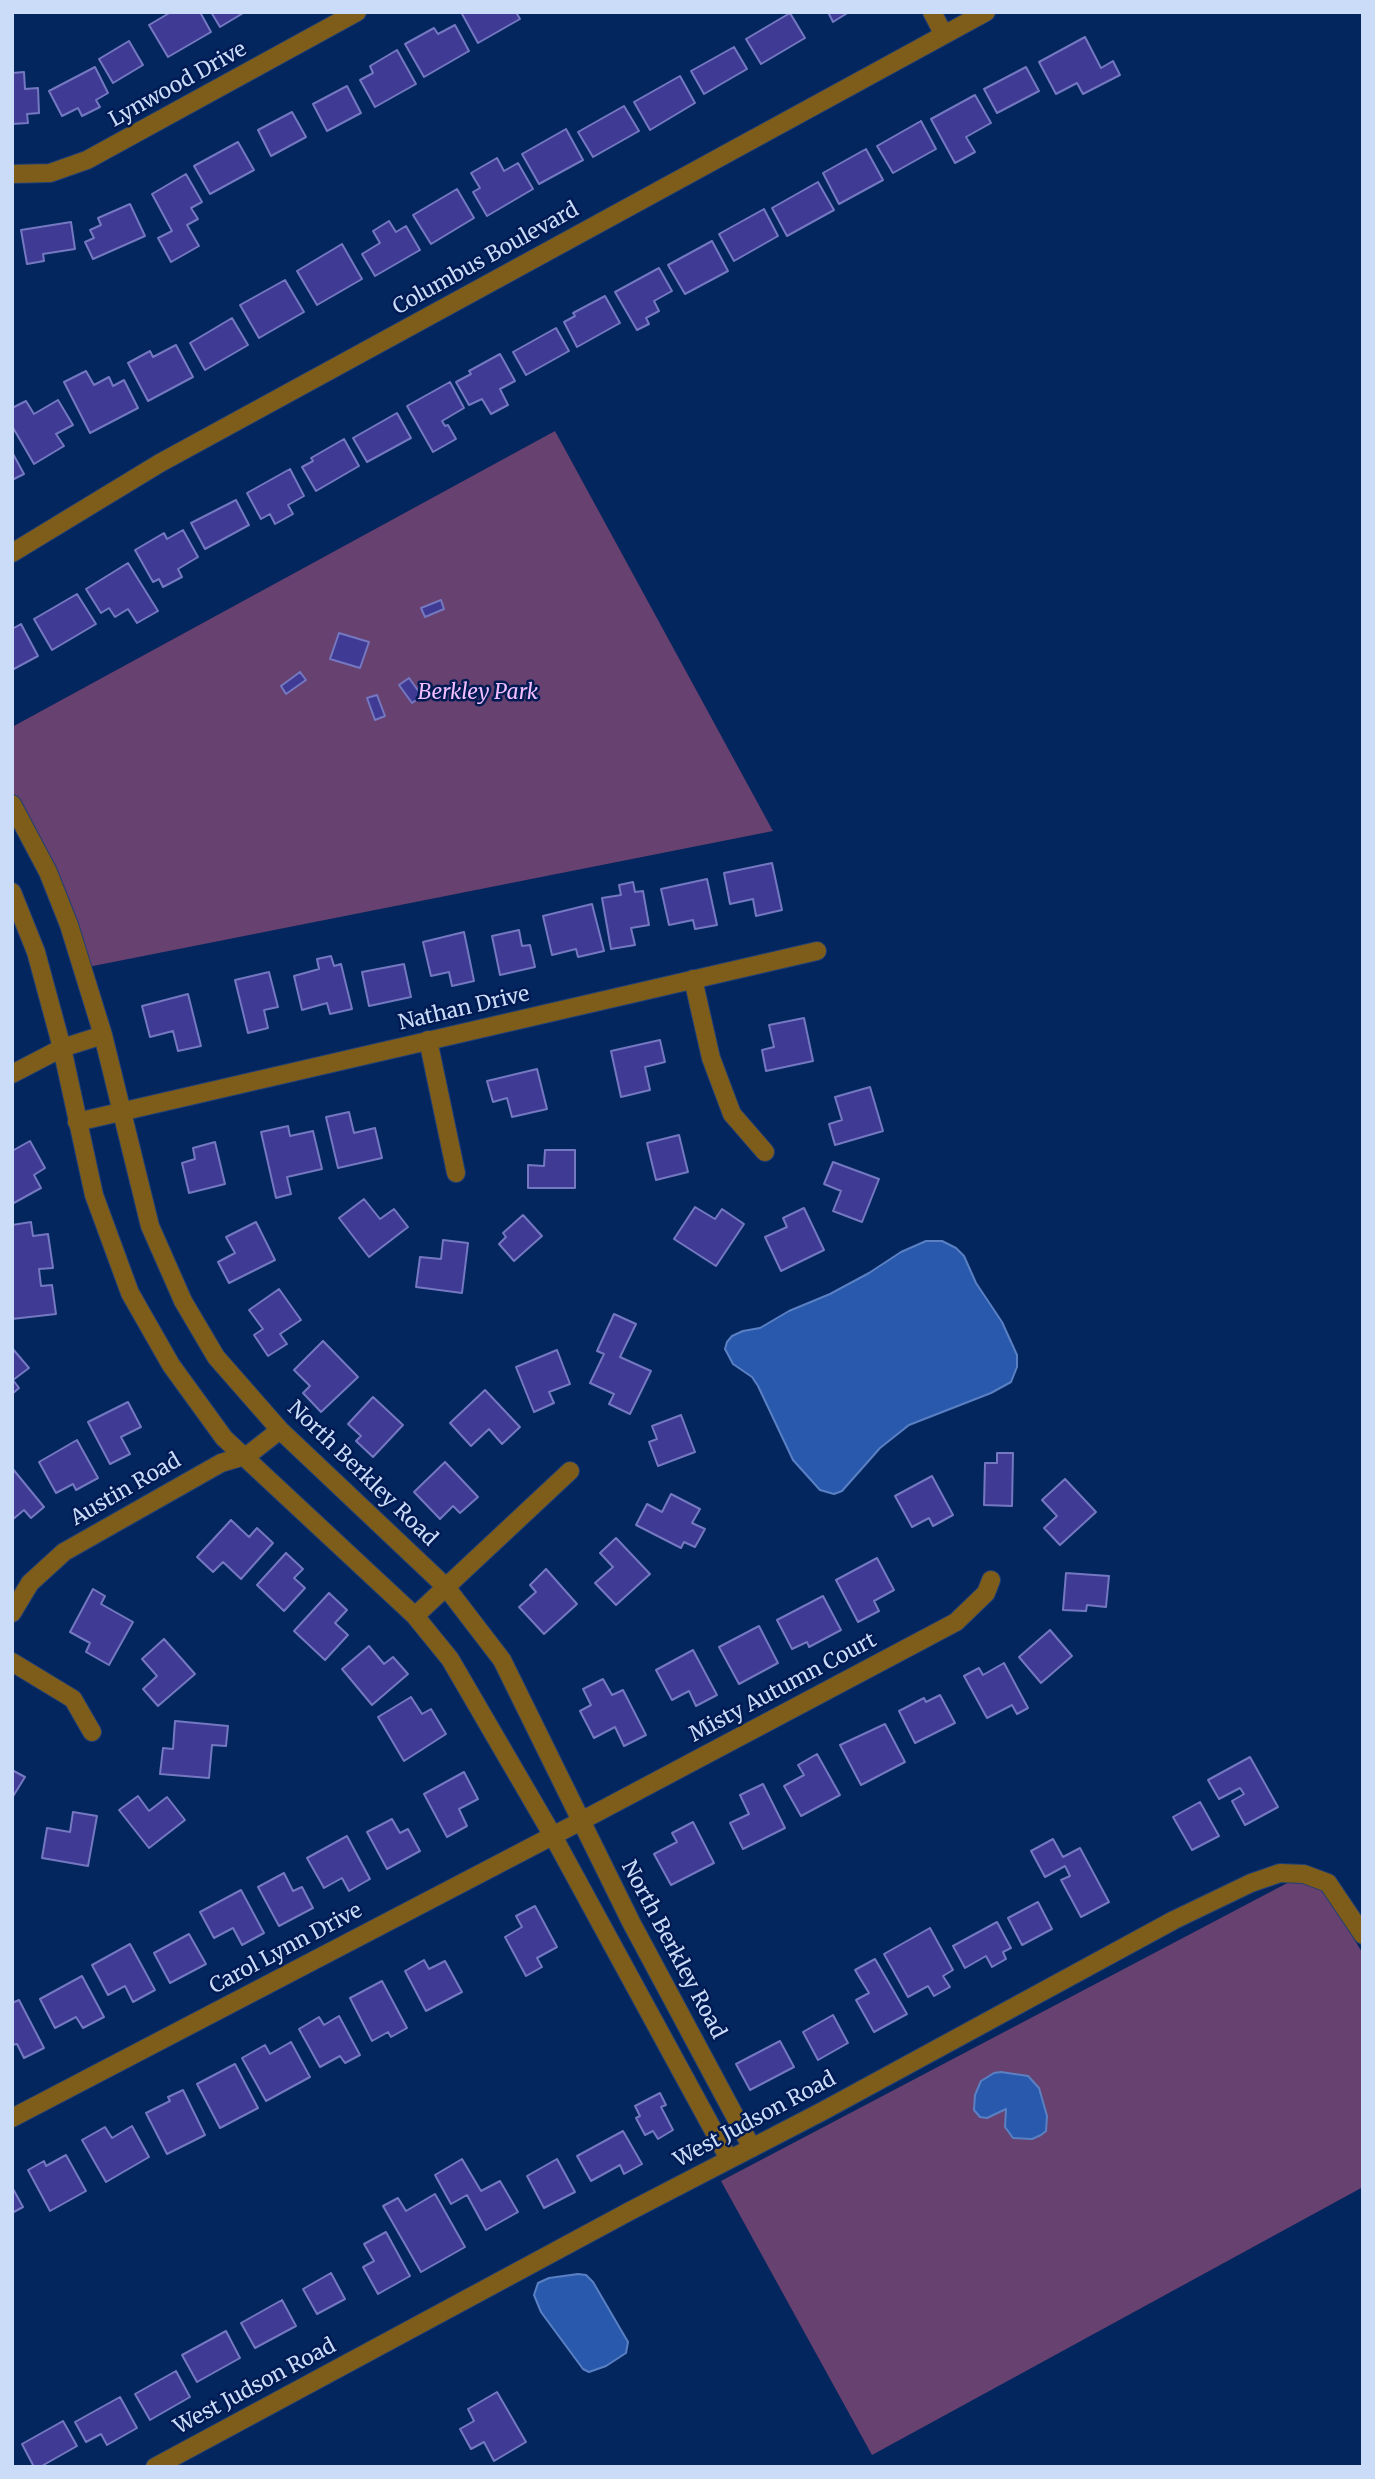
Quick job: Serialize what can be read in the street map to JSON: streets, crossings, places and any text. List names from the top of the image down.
{
  "streets": {
    "street": [
      "Lynwood Drive",
      "Columbus Boulevard",
      "Nathan Drive",
      "North Berkley Road",
      "Austin Road",
      "Misty Autumn Court",
      "Carol Lynn Drive",
      "West Judson Road"
    ]
  },
  "crossings": [
    ["Nathan Drive", "North Berkley Road"],
    ["North Berkley Road", "Austin Road"],
    ["North Berkley Road", "Misty Autumn Court"],
    ["North Berkley Road", "Carol Lynn Drive"],
    ["North Berkley Road", "West Judson Road"],
    ["Misty Autumn Court", "Carol Lynn Drive"]
  ],
  "parks": ["Berkley Park"]
}
